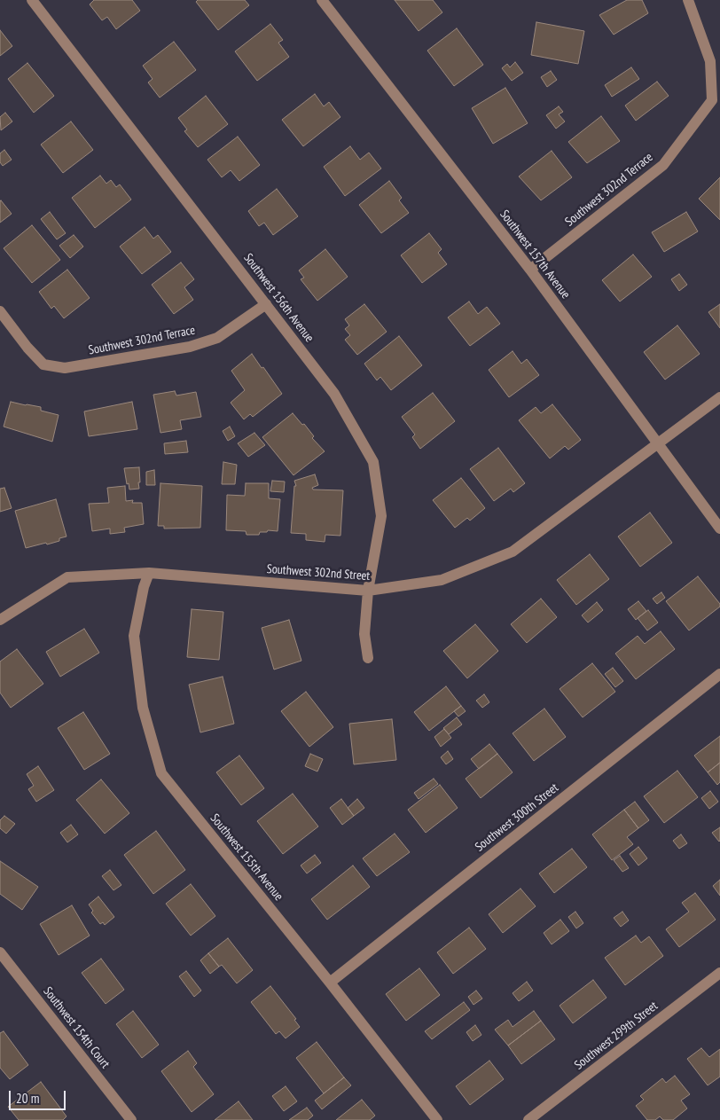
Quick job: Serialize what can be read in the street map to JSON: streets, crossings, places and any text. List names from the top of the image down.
{
  "streets": {
    "street": [
      "Southwest 302nd Terrace",
      "Southwest 157th Avenue",
      "Southwest 156th Avenue",
      "Southwest 302nd Street",
      "Southwest 300th Street",
      "Southwest 155th Avenue",
      "Southwest 154th Court",
      "Southwest 299th Street"
    ]
  },
  "crossings": [
    ["Southwest 302nd Terrace", "Southwest 157th Avenue"],
    ["Southwest 302nd Terrace", "Southwest 156th Avenue"],
    ["Southwest 157th Avenue", "Southwest 302nd Street"],
    ["Southwest 156th Avenue", "Southwest 302nd Street"],
    ["Southwest 302nd Street", "Southwest 155th Avenue"],
    ["Southwest 300th Street", "Southwest 155th Avenue"]
  ],
  "scale_bar": "20 m"
}
